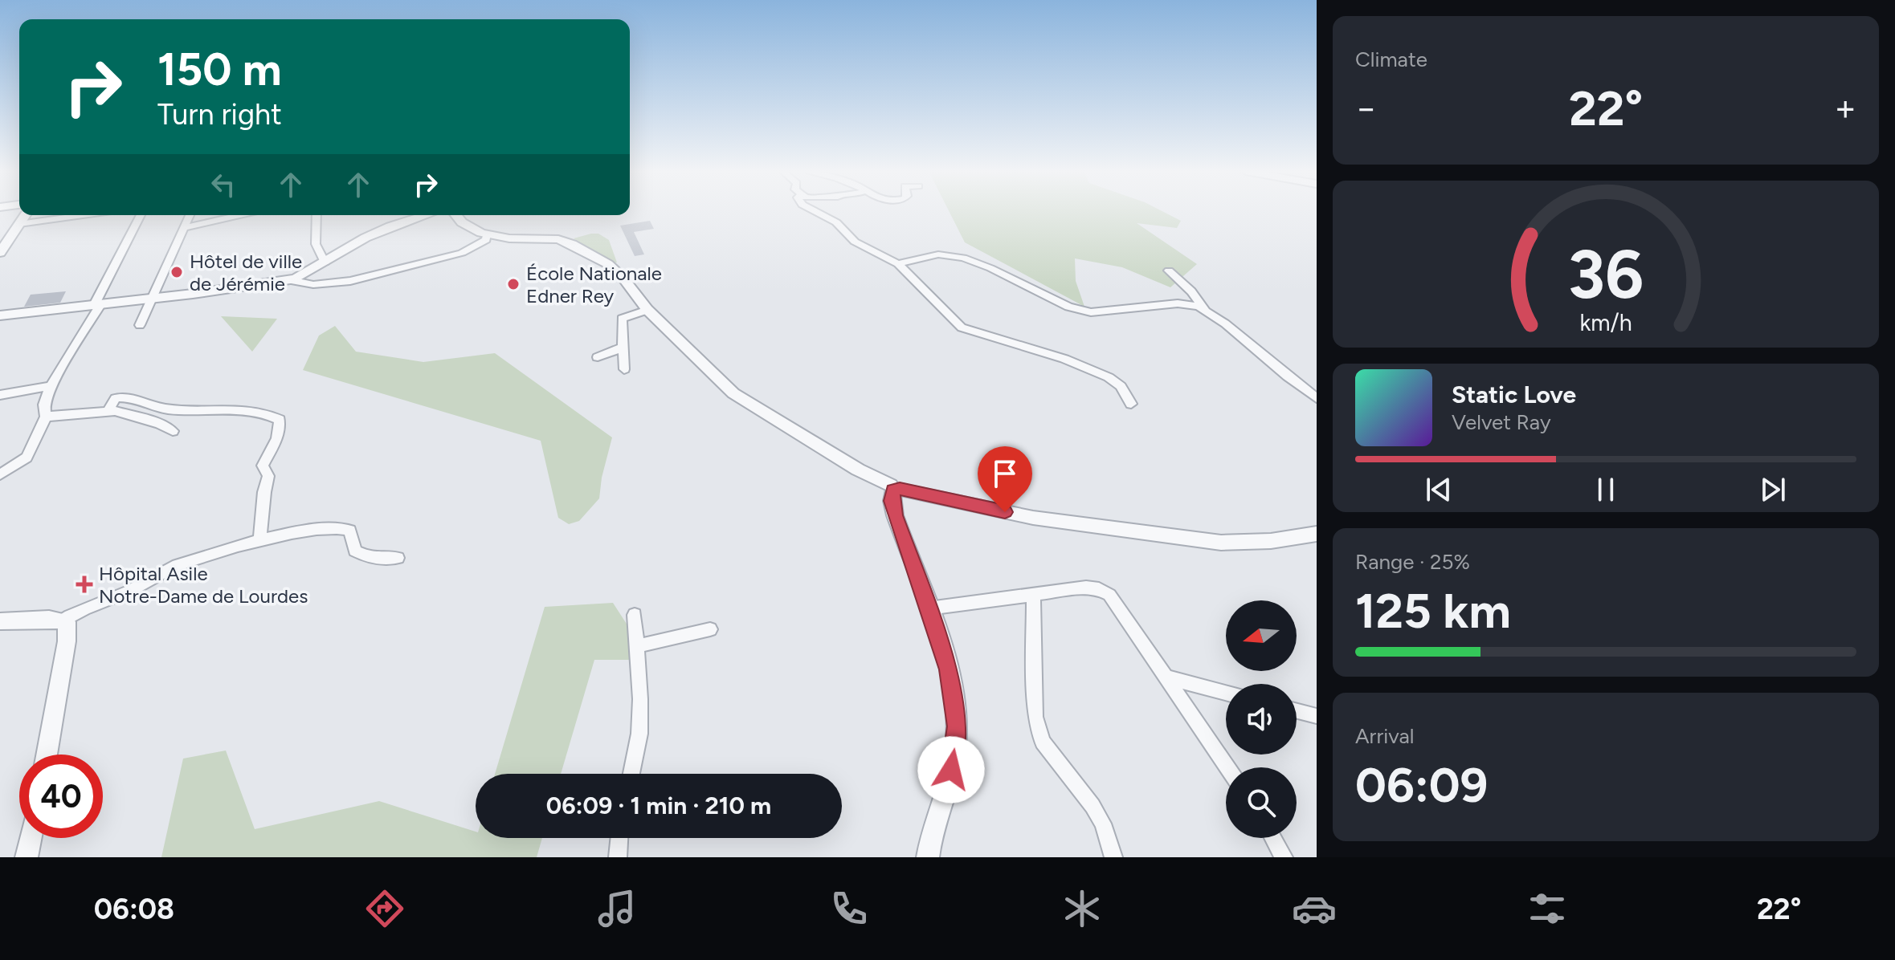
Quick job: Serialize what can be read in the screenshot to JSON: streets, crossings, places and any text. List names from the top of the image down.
{
  "places": {
    "other": ["Hôtel de ville de Jérémie", "École Nationale Edner Rey"],
    "health": ["Hôpital Asile Notre-Dame de Lourdes"]
  },
  "north": "left",
  "page": {
    "tile": [
      "Climate",
      ["Range · 25%", "125 km"],
      ["Arrival", "06:09"]
    ],
    "turn": ["150 m", "Turn right"],
    "heat": ["−", "22°", "+"],
    "song": ["Static Love", "Velvet Ray"],
    "limit": "40",
    "trip": "06:09 · 1 min · 210 m",
    "tabs": ["06:08", "22°"],
    "gauge": ["36", "km/h"]
  }
}
